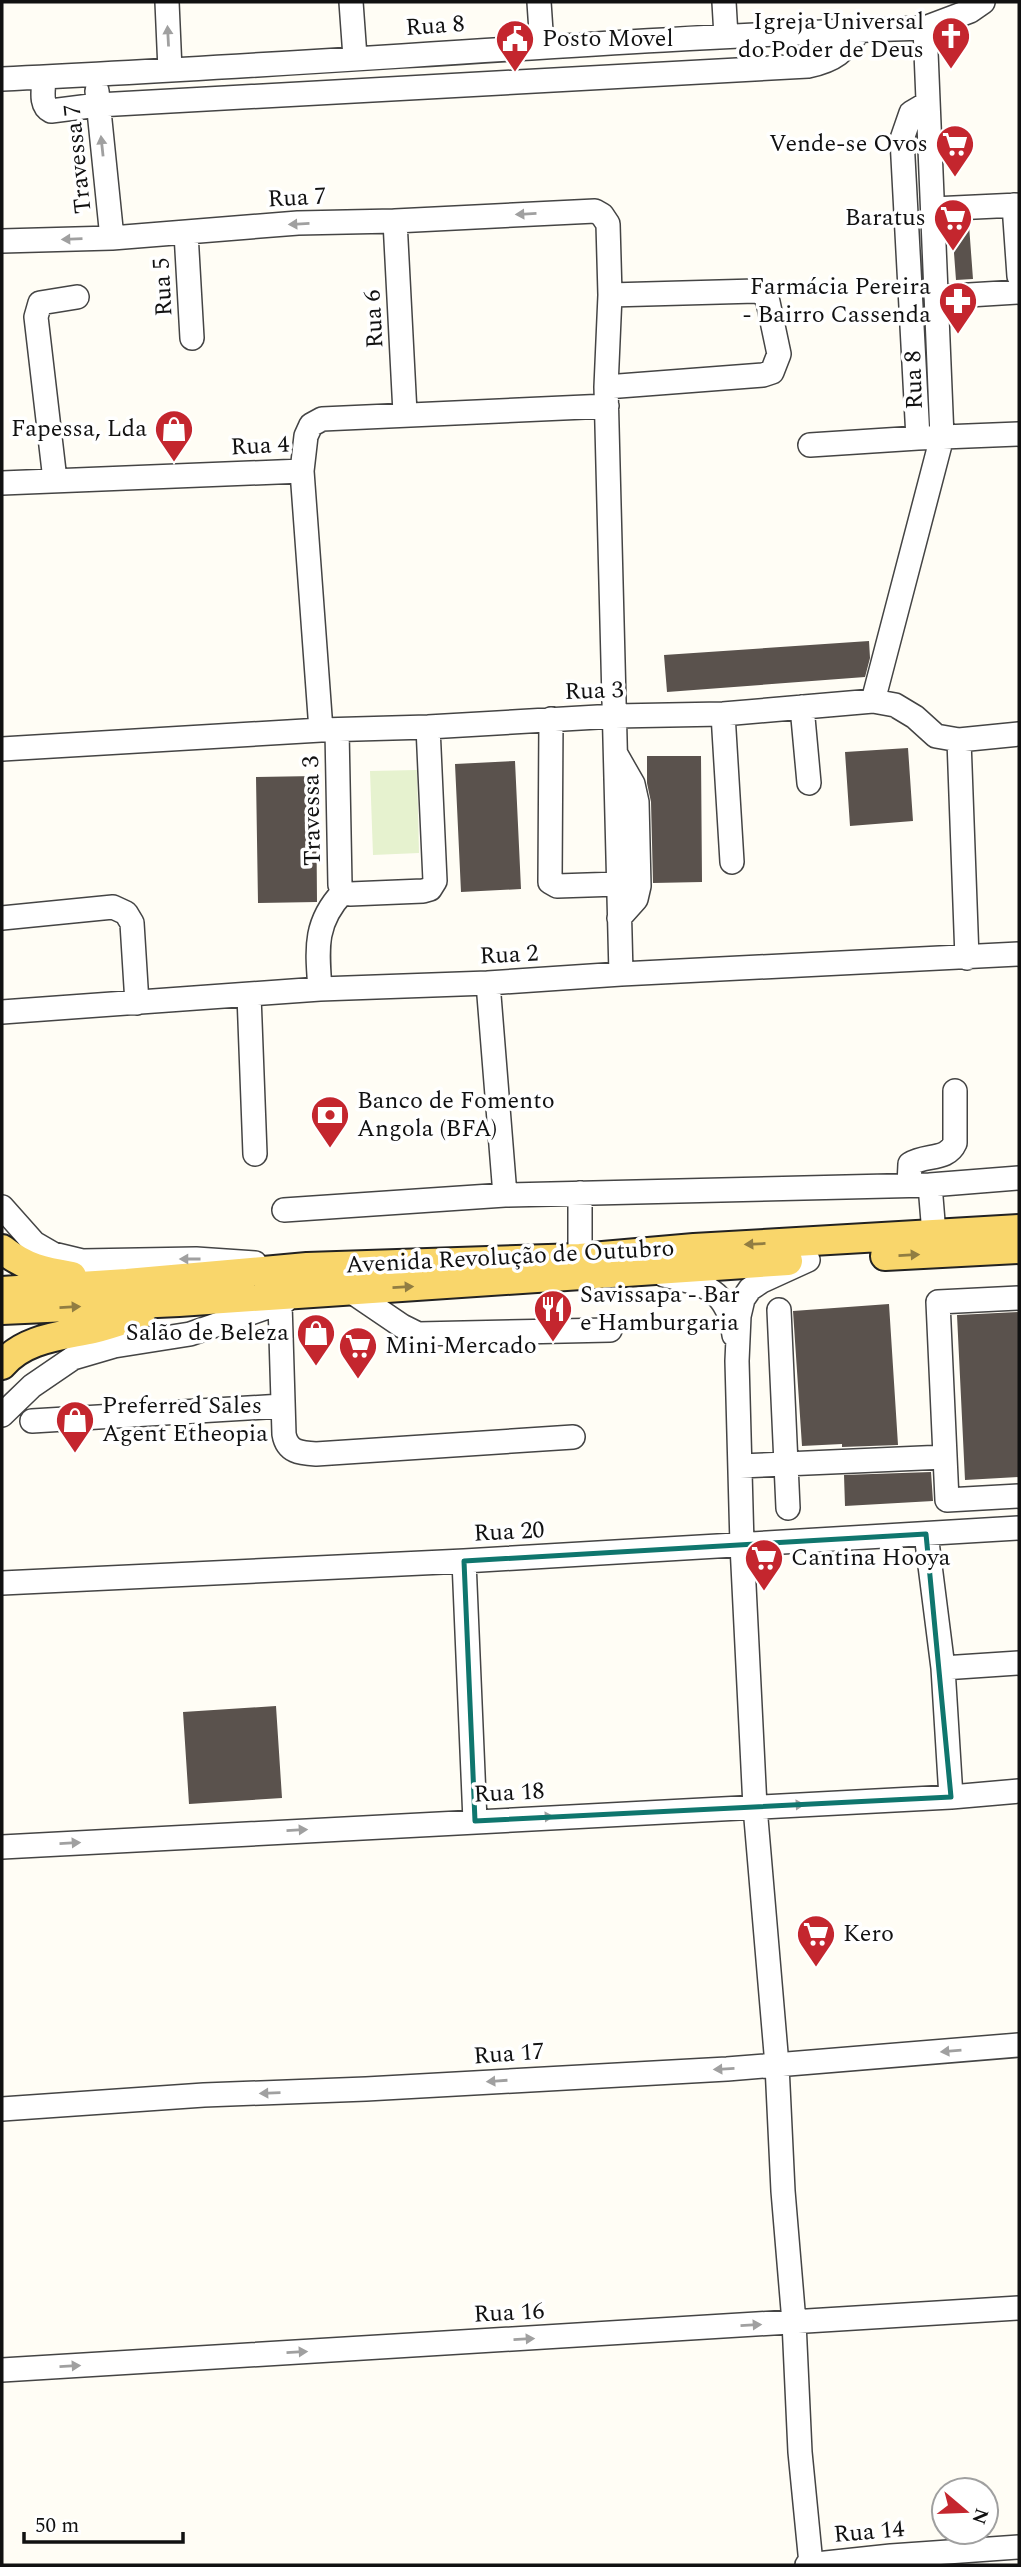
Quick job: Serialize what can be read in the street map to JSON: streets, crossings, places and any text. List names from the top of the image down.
{
  "streets": {
    "main road": ["Avenida Revolução de Outubro"],
    "street": [
      "Rua 8",
      "Travessa 7",
      "Rua 7",
      "Rua 5",
      "Rua 6",
      "Rua 4",
      "Rua 3",
      "Travessa 3",
      "Rua 2",
      "Rua 20",
      "Rua 18",
      "Rua 17",
      "Rua 16",
      "Rua 14"
    ]
  },
  "crossings": [
    ["Rua 8", "Travessa 7"],
    ["Rua 8", "Rua 3"],
    ["Travessa 7", "Rua 7"],
    ["Rua 7", "Rua 5"],
    ["Rua 7", "Rua 6"],
    ["Rua 7", "Rua 4"],
    ["Rua 6", "Rua 4"],
    ["Rua 4", "Travessa 3"],
    ["Rua 3", "Travessa 3"]
  ],
  "one_way": [
    "Travessa 7",
    "Rua 18",
    "Rua 17",
    "Rua 16"
  ],
  "places": {
    "church": ["Igreja Universal do Poder de Deus"],
    "public building": ["Posto Movel"],
    "supermarket": [
      "Vende-se Ovos",
      "Baratus",
      "Mini Mercado",
      "Cantina Hooya",
      "Kero"
    ],
    "pharmacy": ["Farmácia Pereira - Bairro Cassenda"],
    "shop": ["Fapessa, Lda", "Salão de Beleza", "Preferred Sales Agent Etheopia"],
    "bank": ["Banco de Fomento Angola (BFA)"],
    "restaurant": ["Savissapa - Bar e Hamburgaria"]
  },
  "scale_bar": "50 m",
  "north": "right"
}
